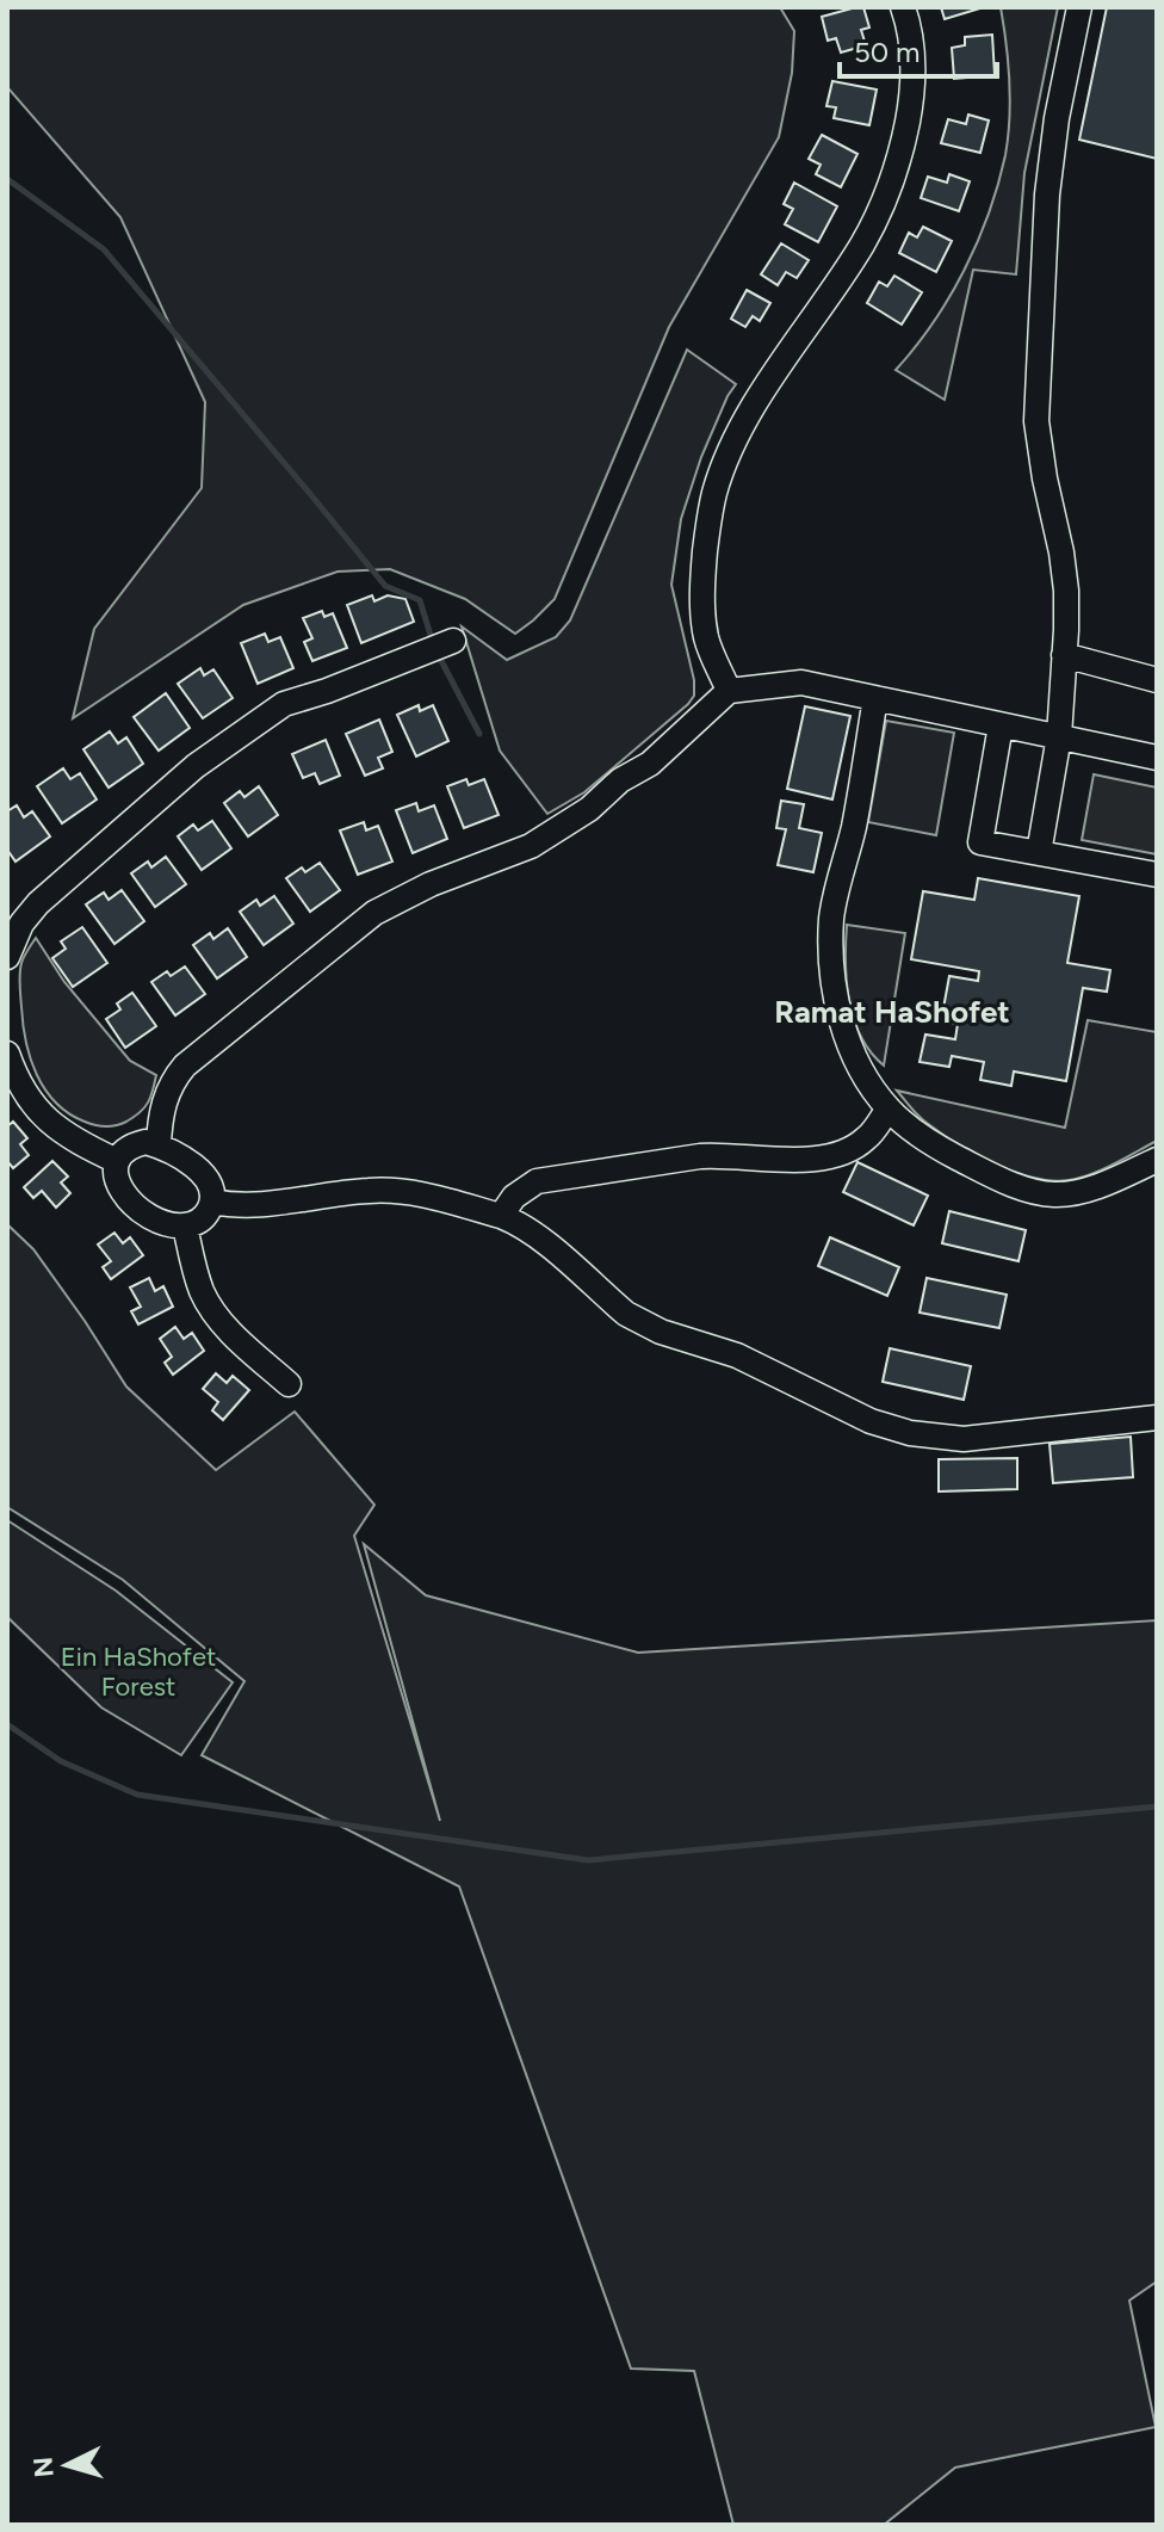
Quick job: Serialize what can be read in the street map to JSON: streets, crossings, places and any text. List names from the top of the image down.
{
  "districts": ["Ramat HaShofet"],
  "parks": ["Ein HaShofet Forest"],
  "scale_bar": "50 m",
  "north": "left"
}
